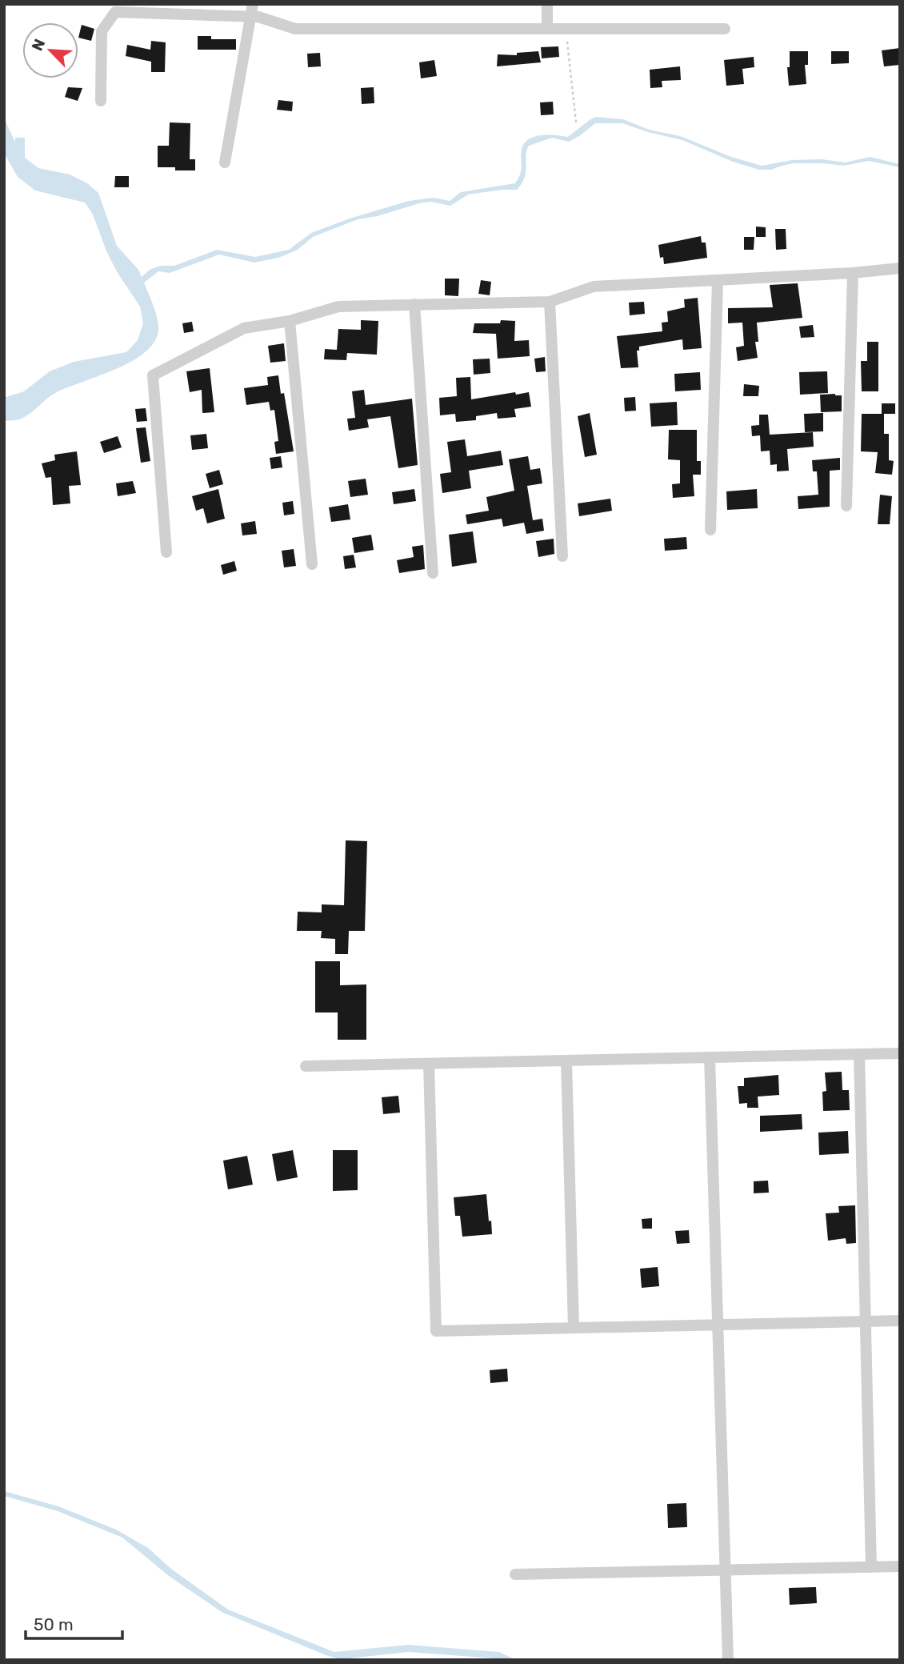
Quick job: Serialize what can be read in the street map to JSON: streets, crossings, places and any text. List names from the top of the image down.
{
  "scale_bar": "50 m",
  "north": "top left"
}
